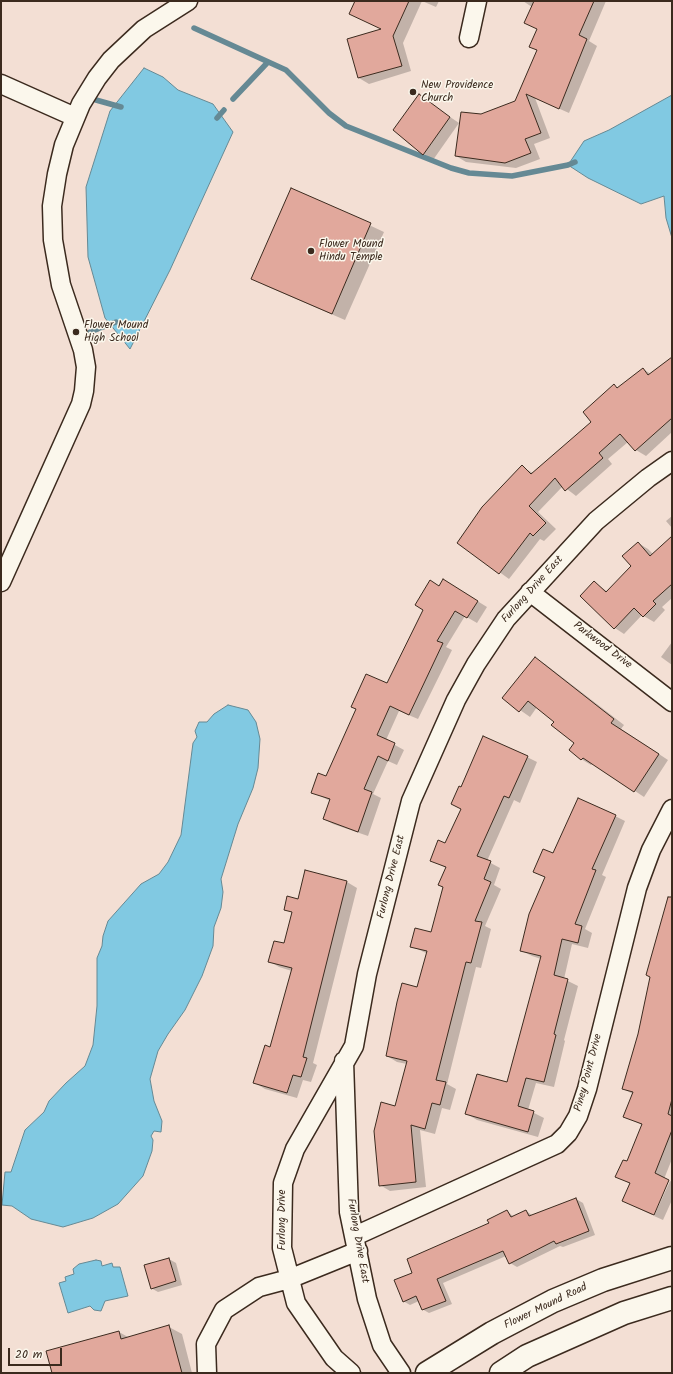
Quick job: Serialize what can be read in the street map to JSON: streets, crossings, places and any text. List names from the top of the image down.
{
  "streets": {
    "main road": ["Flower Mound Road"],
    "street": [
      "Furlong Drive East",
      "Parkwood Drive",
      "Piney Point Drive",
      "Furlong Drive"
    ]
  },
  "crossings": [
    ["Furlong Drive East", "Parkwood Drive"],
    ["Furlong Drive East", "Piney Point Drive"],
    ["Furlong Drive East", "Furlong Drive"],
    ["Piney Point Drive", "Furlong Drive"]
  ],
  "places": ["New Providence Church", "Flower Mound Hindu Temple", "Flower Mound High School"],
  "scale_bar": "20 m"
}
